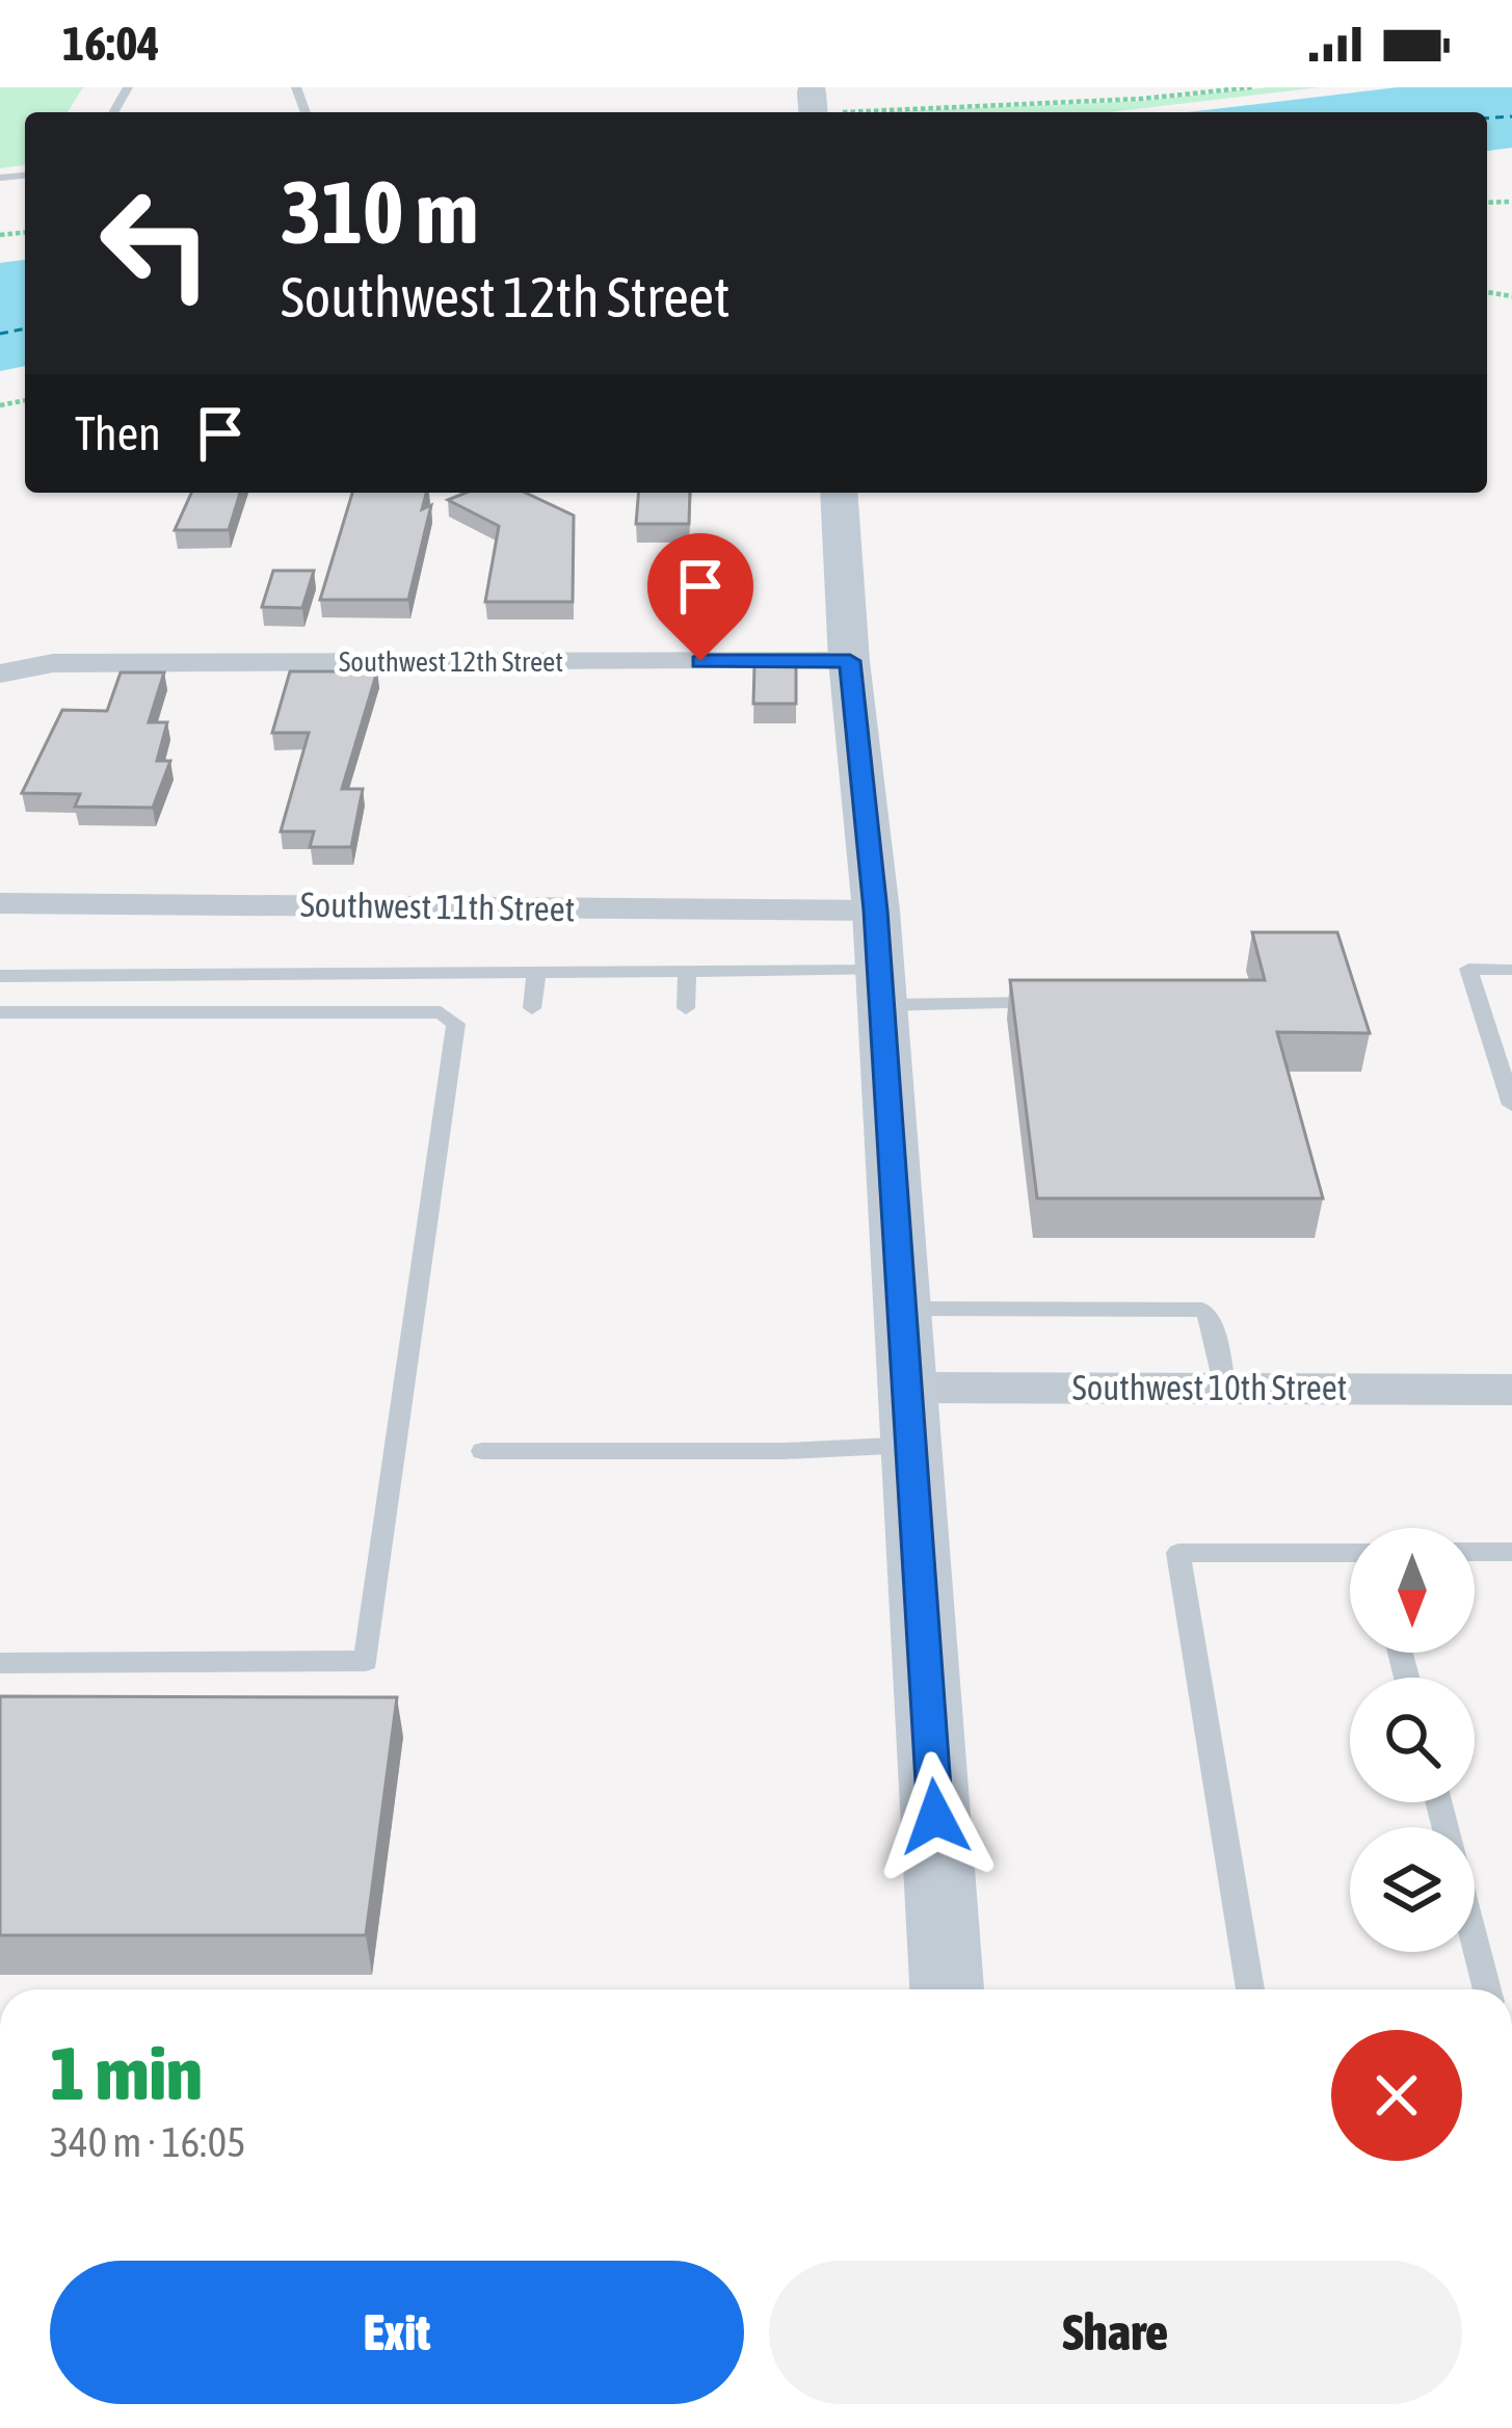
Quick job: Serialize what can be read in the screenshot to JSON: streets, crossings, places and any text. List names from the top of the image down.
{
  "streets": {
    "street": ["Southwest 12th Street", "Southwest 11th Street", "Southwest 10th Street"]
  },
  "north": "bottom",
  "page": {
    "status": "16:04",
    "turn": ["310 m", "Southwest 12th Street"],
    "then": "Then",
    "heading": ["1 min", "340 m · 16:05"],
    "buttons": ["Exit", "Share"]
  }
}
